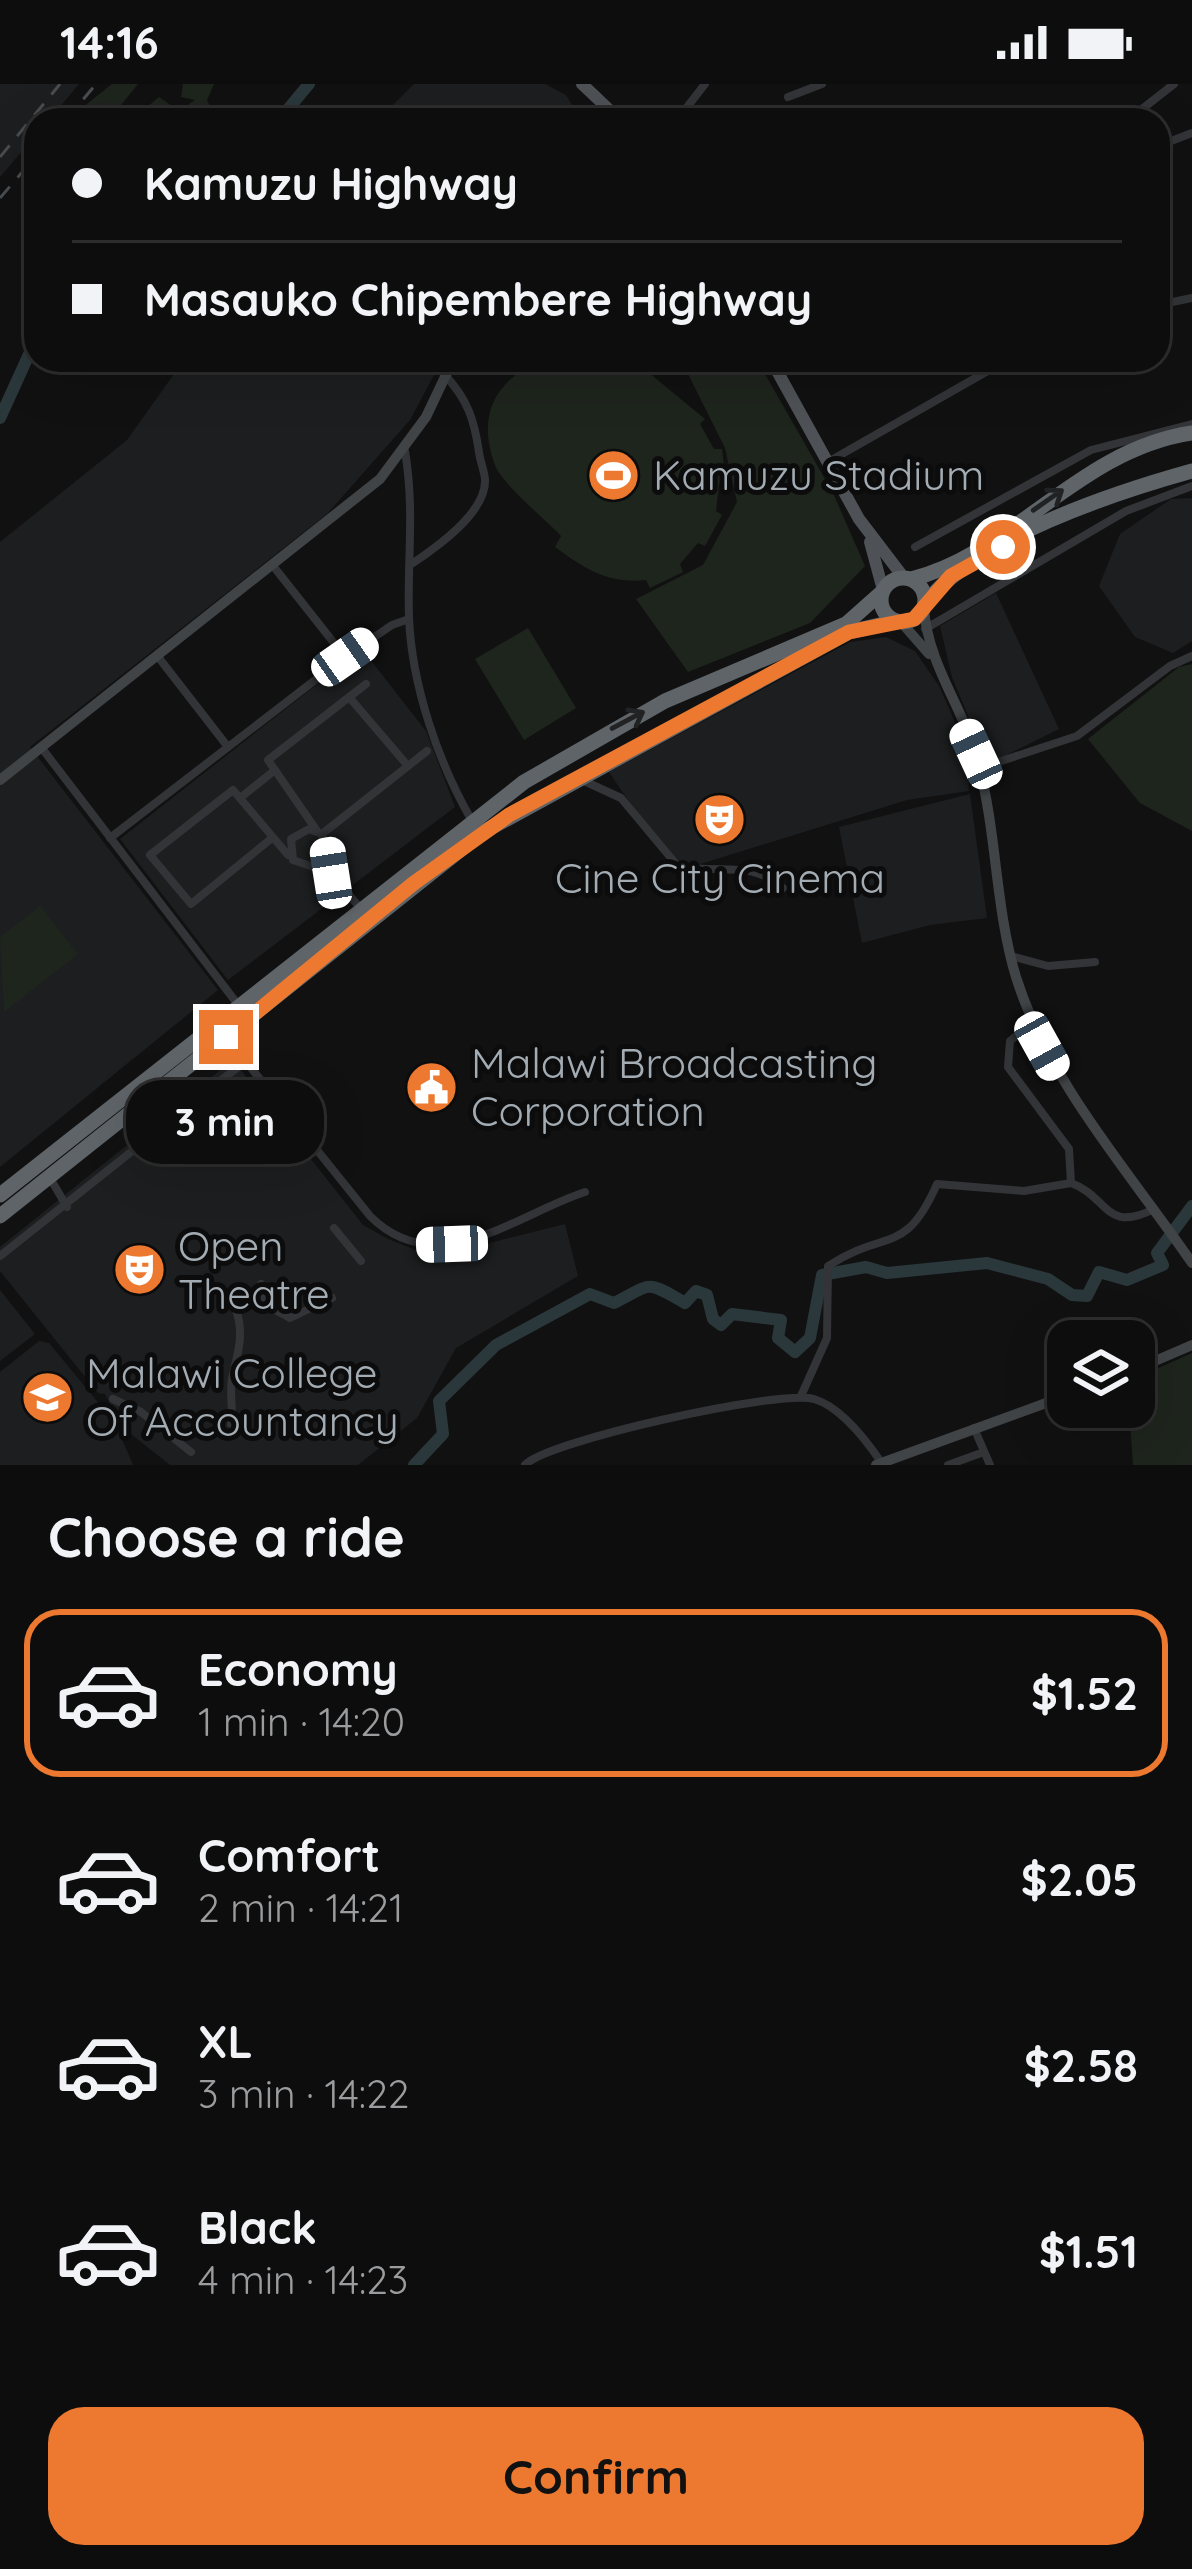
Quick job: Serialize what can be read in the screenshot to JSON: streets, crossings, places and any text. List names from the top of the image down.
{
  "places": {
    "sports": ["Kamuzu Stadium"],
    "theatre": ["Cine City Cinema", "Open Theatre"],
    "public building": ["Malawi Broadcasting Corporation"],
    "school or university": ["Malawi College Of Accountancy"]
  },
  "page": {
    "status": "14:16",
    "banner": ["Kamuzu Highway", "Masauko Chipembere Highway"],
    "bubble": "3 min",
    "heading": "Choose a ride",
    "list": [
      {
        "name": "Economy",
        "note": "1 min · 14:20",
        "value": "$1.52"
      },
      {
        "name": "Comfort",
        "note": "2 min · 14:21",
        "value": "$2.05"
      },
      {
        "name": "XL",
        "note": "3 min · 14:22",
        "value": "$2.58"
      },
      {
        "name": "Black",
        "note": "4 min · 14:23",
        "value": "$1.51"
      }
    ],
    "buttons": "Confirm"
  }
}
